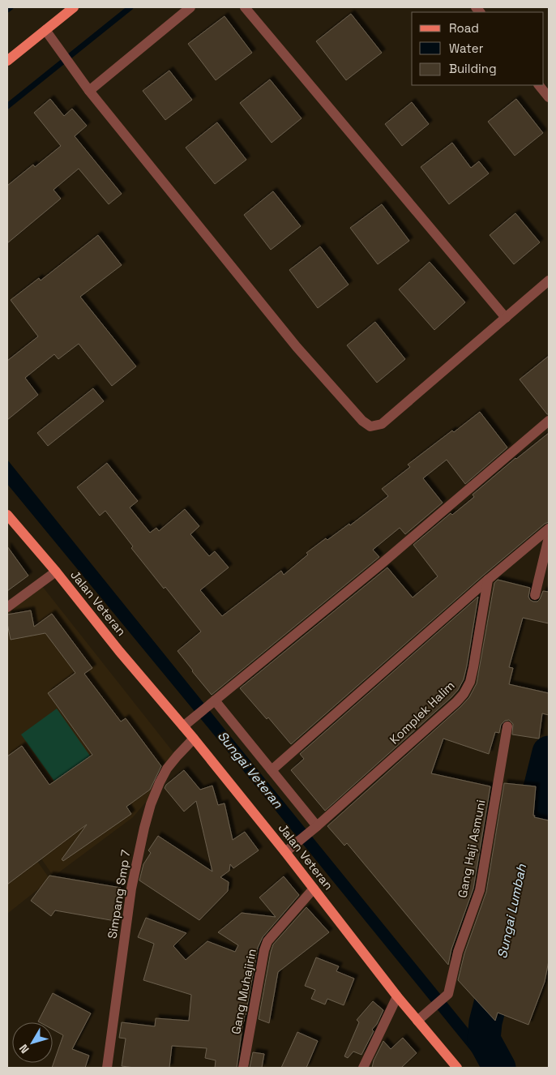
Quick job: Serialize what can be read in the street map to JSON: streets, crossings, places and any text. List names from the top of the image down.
{
  "streets": {
    "main road": ["Jalan Veteran"],
    "street": [
      "Komplek Halim",
      "Gang Haji Asmuni",
      "Simpang Smp 7",
      "Gang Muhajirin"
    ]
  },
  "crossings": [
    ["Jalan Veteran", "Komplek Halim"],
    ["Jalan Veteran", "Gang Haji Asmuni"],
    ["Jalan Veteran", "Simpang Smp 7"],
    ["Jalan Veteran", "Gang Muhajirin"]
  ],
  "water": ["Sungai Veteran", "Sungai Lumbah"],
  "legend": ["Road", "Water", "Building"],
  "north": "bottom left"
}
